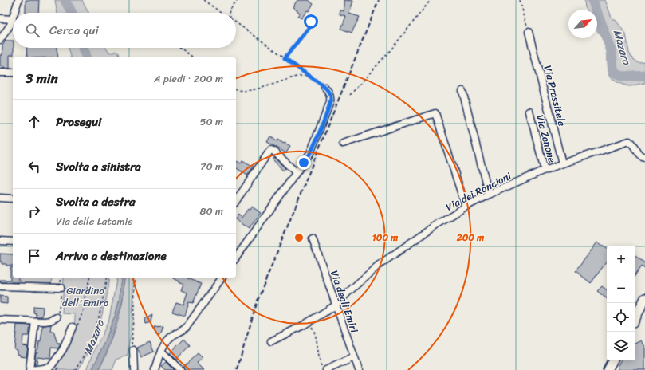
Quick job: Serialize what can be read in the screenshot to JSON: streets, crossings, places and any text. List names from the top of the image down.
{
  "streets": {
    "street": [
      "Via Prassitele",
      "Via Zenone",
      "Via dei Roncioni",
      "Via degli Emiri"
    ]
  },
  "crossings": [
    ["Via Prassitele", "Via dei Roncioni"],
    ["Via Zenone", "Via dei Roncioni"],
    ["Via dei Roncioni", "Via degli Emiri"]
  ],
  "water": ["Mazaro"],
  "parks": ["Giardino dell'Emiro"],
  "north": "top right",
  "page": {
    "search": "Cerca qui",
    "heading": ["3 min", "A piedi · 200 m"],
    "list": [
      ["Prosegui", "50 m"],
      ["Svolta a sinistra", "70 m"],
      ["Svolta a destra", "Via delle Latomie", "80 m"],
      "Arrivo a destinazione"
    ],
    "map_buttons": ["+", "−"]
  },
  "rings": ["100 m", "200 m"]
}
